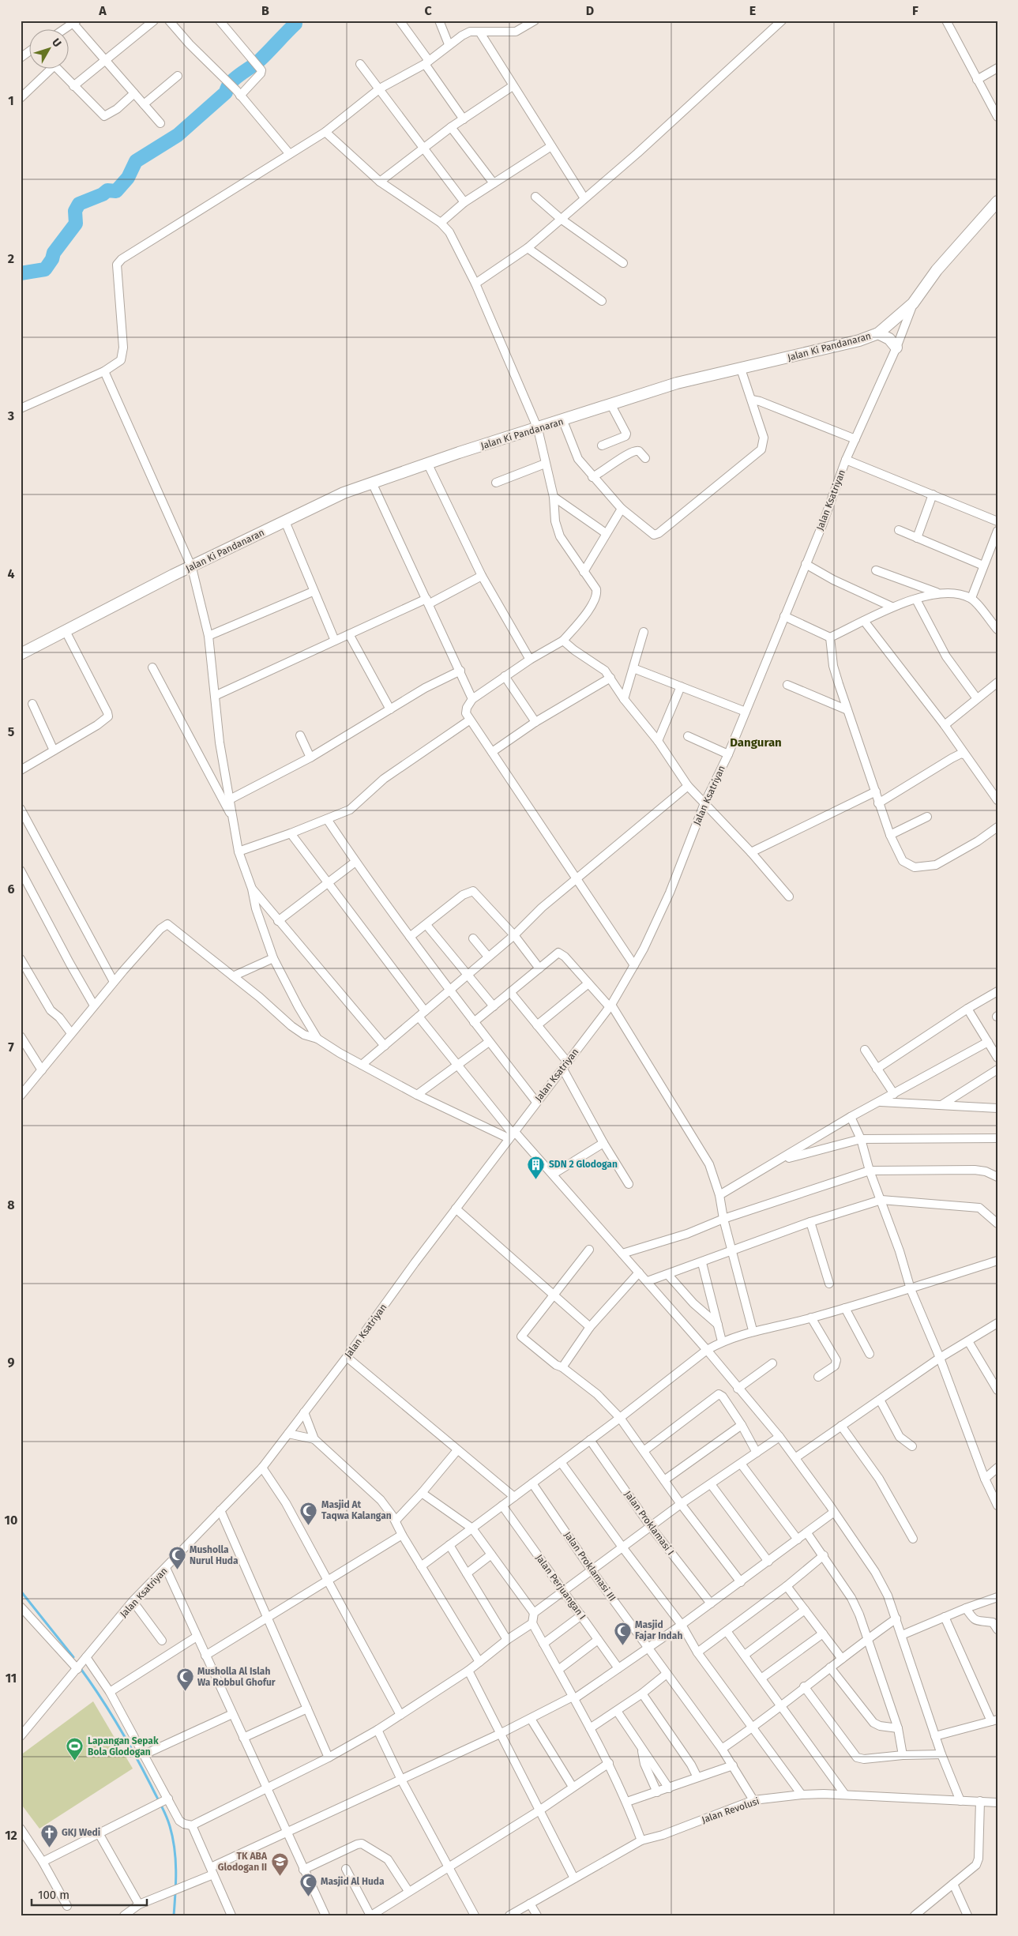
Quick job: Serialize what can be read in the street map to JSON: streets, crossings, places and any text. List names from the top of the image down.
{
  "streets": {
    "main road": ["Jalan Ki Pandanaran"],
    "street": [
      "Jalan Ksatriyan",
      "Jalan Proklamasi I",
      "Jalan Proklamasi III",
      "Jalan Perjuangan I",
      "Jalan Revolusi"
    ]
  },
  "crossings": [
    ["Jalan Ki Pandanaran", "Jalan Ksatriyan"],
    ["Jalan Proklamasi III", "Jalan Revolusi"]
  ],
  "districts": ["Danguran"],
  "places": {
    "building": ["SDN 2 Glodogan"],
    "mosque": [
      "Masjid At Taqwa Kalangan",
      "Musholla Nurul Huda",
      "Masjid Fajar Indah",
      "Musholla Al Islah Wa Robbul Ghofur",
      "Masjid Al Huda"
    ],
    "sports": ["Lapangan Sepak Bola Glodogan"],
    "church": ["GKJ Wedi"],
    "school or university": ["TK ABA Glodogan II"]
  },
  "scale_bar": "100 m",
  "north": "top right",
  "grid": {
    "columns": [
      "A",
      "B",
      "C",
      "D",
      "E",
      "F"
    ],
    "rows": [
      "1",
      "2",
      "3",
      "4",
      "5",
      "6",
      "7",
      "8",
      "9",
      "10",
      "11",
      "12"
    ]
  }
}
